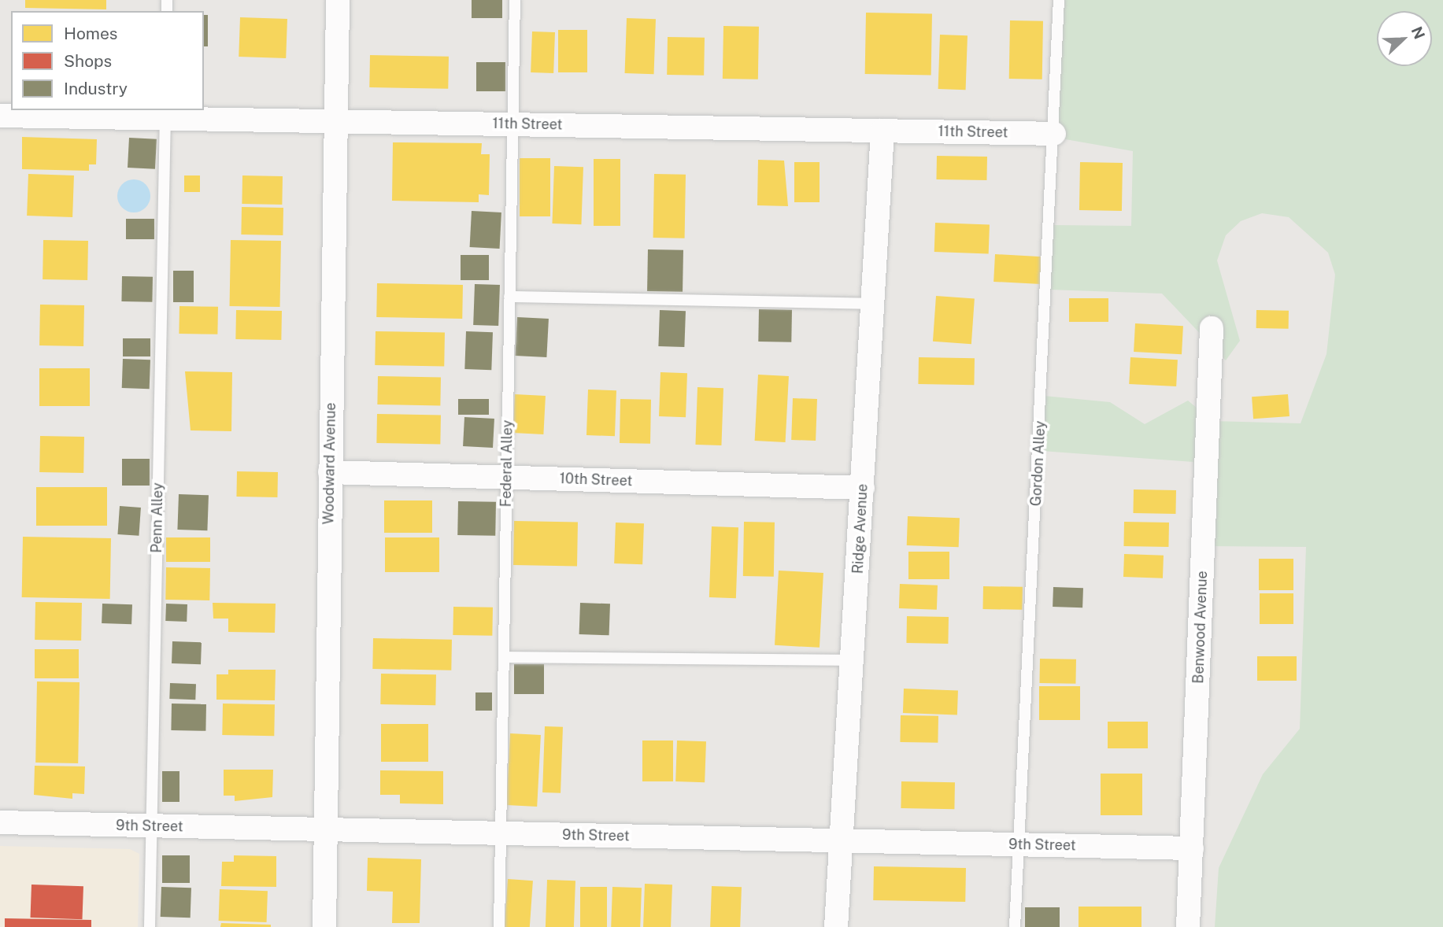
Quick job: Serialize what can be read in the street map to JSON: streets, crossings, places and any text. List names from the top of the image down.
{
  "streets": {
    "street": [
      "11th Street",
      "Woodward Avenue",
      "10th Street",
      "Ridge Avenue",
      "Benwood Avenue",
      "9th Street"
    ],
    "lane": ["Federal Alley", "Gordon Alley", "Penn Alley"]
  },
  "crossings": [
    ["11th Street", "Woodward Avenue"],
    ["11th Street", "Federal Alley"],
    ["11th Street", "Gordon Alley"],
    ["11th Street", "Penn Alley"],
    ["11th Street", "Ridge Avenue"],
    ["Woodward Avenue", "10th Street"],
    ["Woodward Avenue", "9th Street"],
    ["Federal Alley", "10th Street"],
    ["Federal Alley", "9th Street"],
    ["Gordon Alley", "9th Street"],
    ["10th Street", "Ridge Avenue"],
    ["Penn Alley", "9th Street"],
    ["Ridge Avenue", "9th Street"],
    ["Benwood Avenue", "9th Street"]
  ],
  "legend": ["Homes", "Shops", "Industry"],
  "north": "top right"
}
